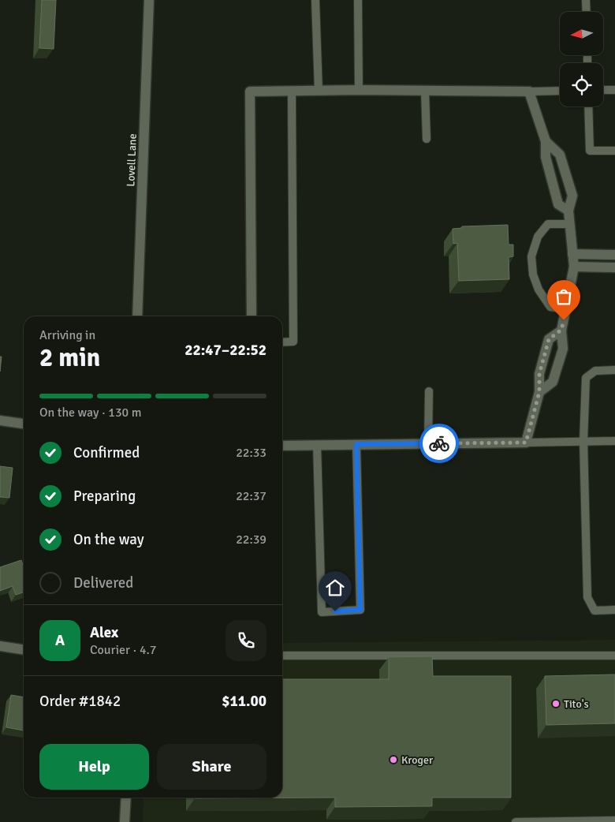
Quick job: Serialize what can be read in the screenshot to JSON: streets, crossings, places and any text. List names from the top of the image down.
{
  "streets": {
    "street": ["Lovell Lane"]
  },
  "places": ["Tito's", "Kroger"],
  "north": "left",
  "page": {
    "heading": ["2 min", "Arriving in", "22:47–22:52"],
    "panel": [
      "Alex",
      "Courier · 4.7",
      "Order #1842",
      "$11.00"
    ],
    "bar": "On the way · 130 m",
    "list": [
      ["Confirmed", "22:33"],
      ["Preparing", "22:37"],
      ["On the way", "22:39"],
      "Delivered"
    ],
    "round": "A",
    "buttons": ["Help", "Share"]
  }
}
